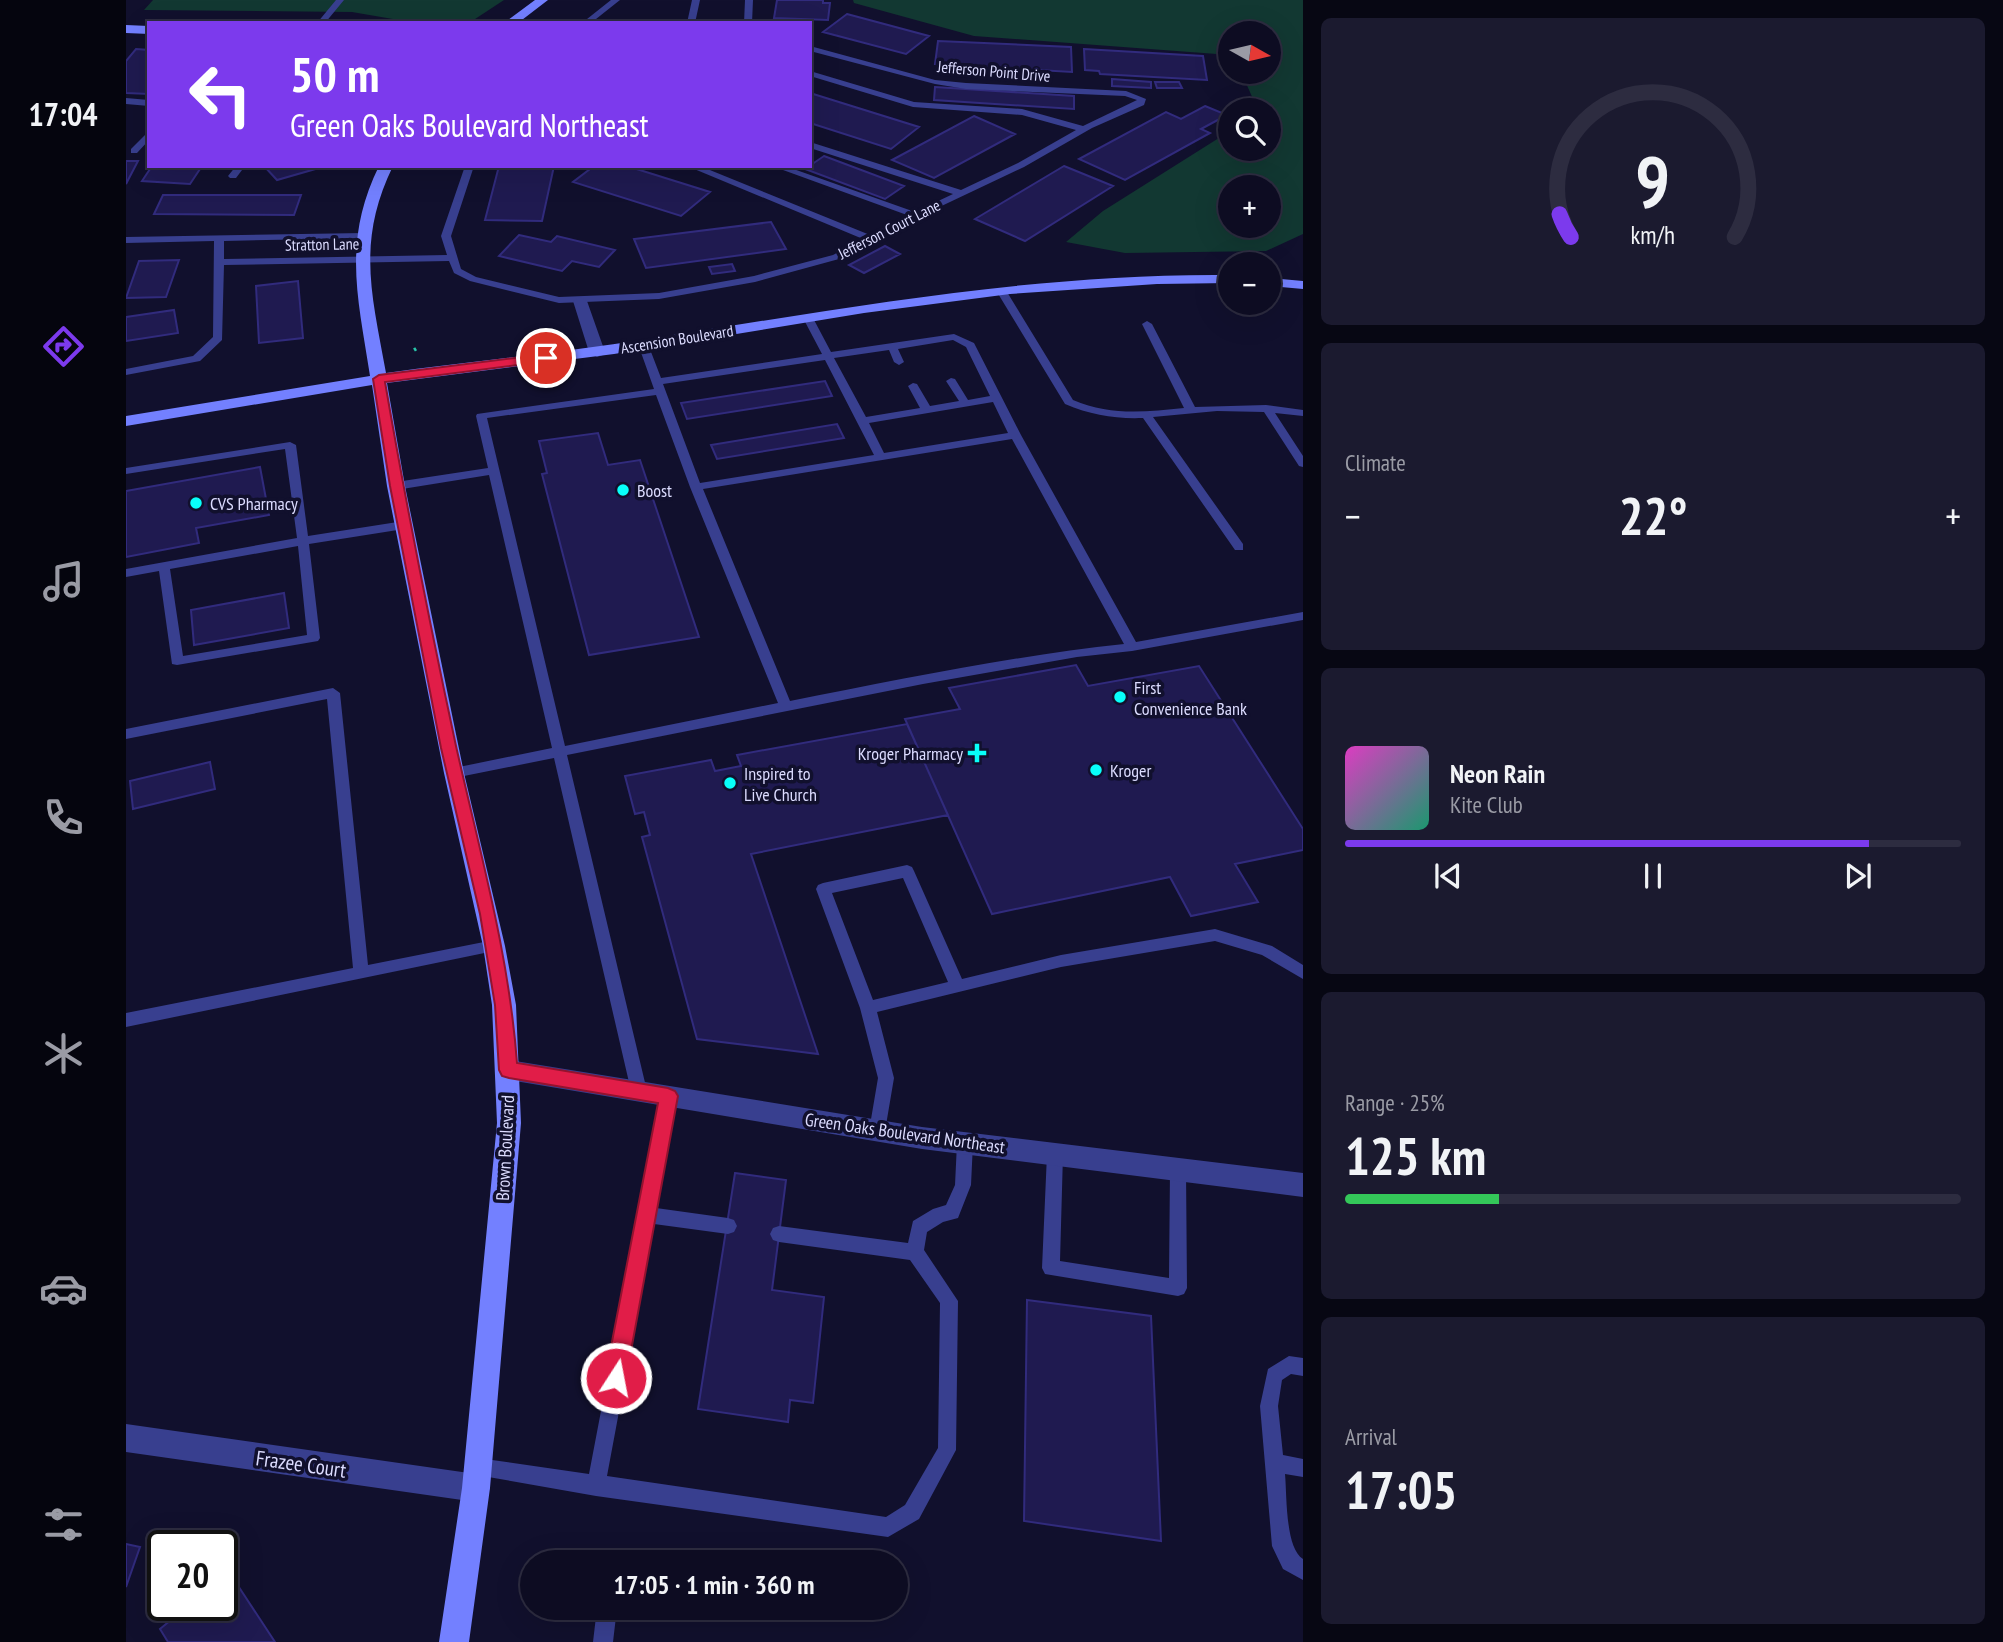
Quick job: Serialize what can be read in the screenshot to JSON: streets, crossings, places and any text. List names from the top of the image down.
{
  "streets": {
    "street": [
      "Ascension Boulevard",
      "Green Oaks Boulevard Northeast",
      "Brown Boulevard",
      "Frazee Court"
    ],
    "lane": ["Jefferson Point Drive", "Jefferson Court Lane", "Stratton Lane"]
  },
  "crossings": [
    ["Jefferson Point Drive", "Jefferson Court Lane"],
    ["Jefferson Court Lane", "Stratton Lane"],
    ["Stratton Lane", "Brown Boulevard"],
    ["Ascension Boulevard", "Brown Boulevard"],
    ["Green Oaks Boulevard Northeast", "Brown Boulevard"],
    ["Brown Boulevard", "Frazee Court"]
  ],
  "places": {
    "other": [
      "Boost",
      "CVS Pharmacy",
      "First Convenience Bank",
      "Kroger",
      "Inspired to Live Church"
    ],
    "health": ["Kroger Pharmacy"]
  },
  "north": "right",
  "page": {
    "tabs": "17:04",
    "map_buttons": ["+", "−"],
    "turn": ["50 m", "Green Oaks Boulevard Northeast"],
    "tile": [
      "Climate",
      ["Range · 25%", "125 km"],
      ["Arrival", "17:05"]
    ],
    "heat": ["−", "22°", "+"],
    "song": ["Neon Rain", "Kite Club"],
    "limit": "20",
    "trip": "17:05 · 1 min · 360 m",
    "gauge": ["9", "km/h"]
  }
}
